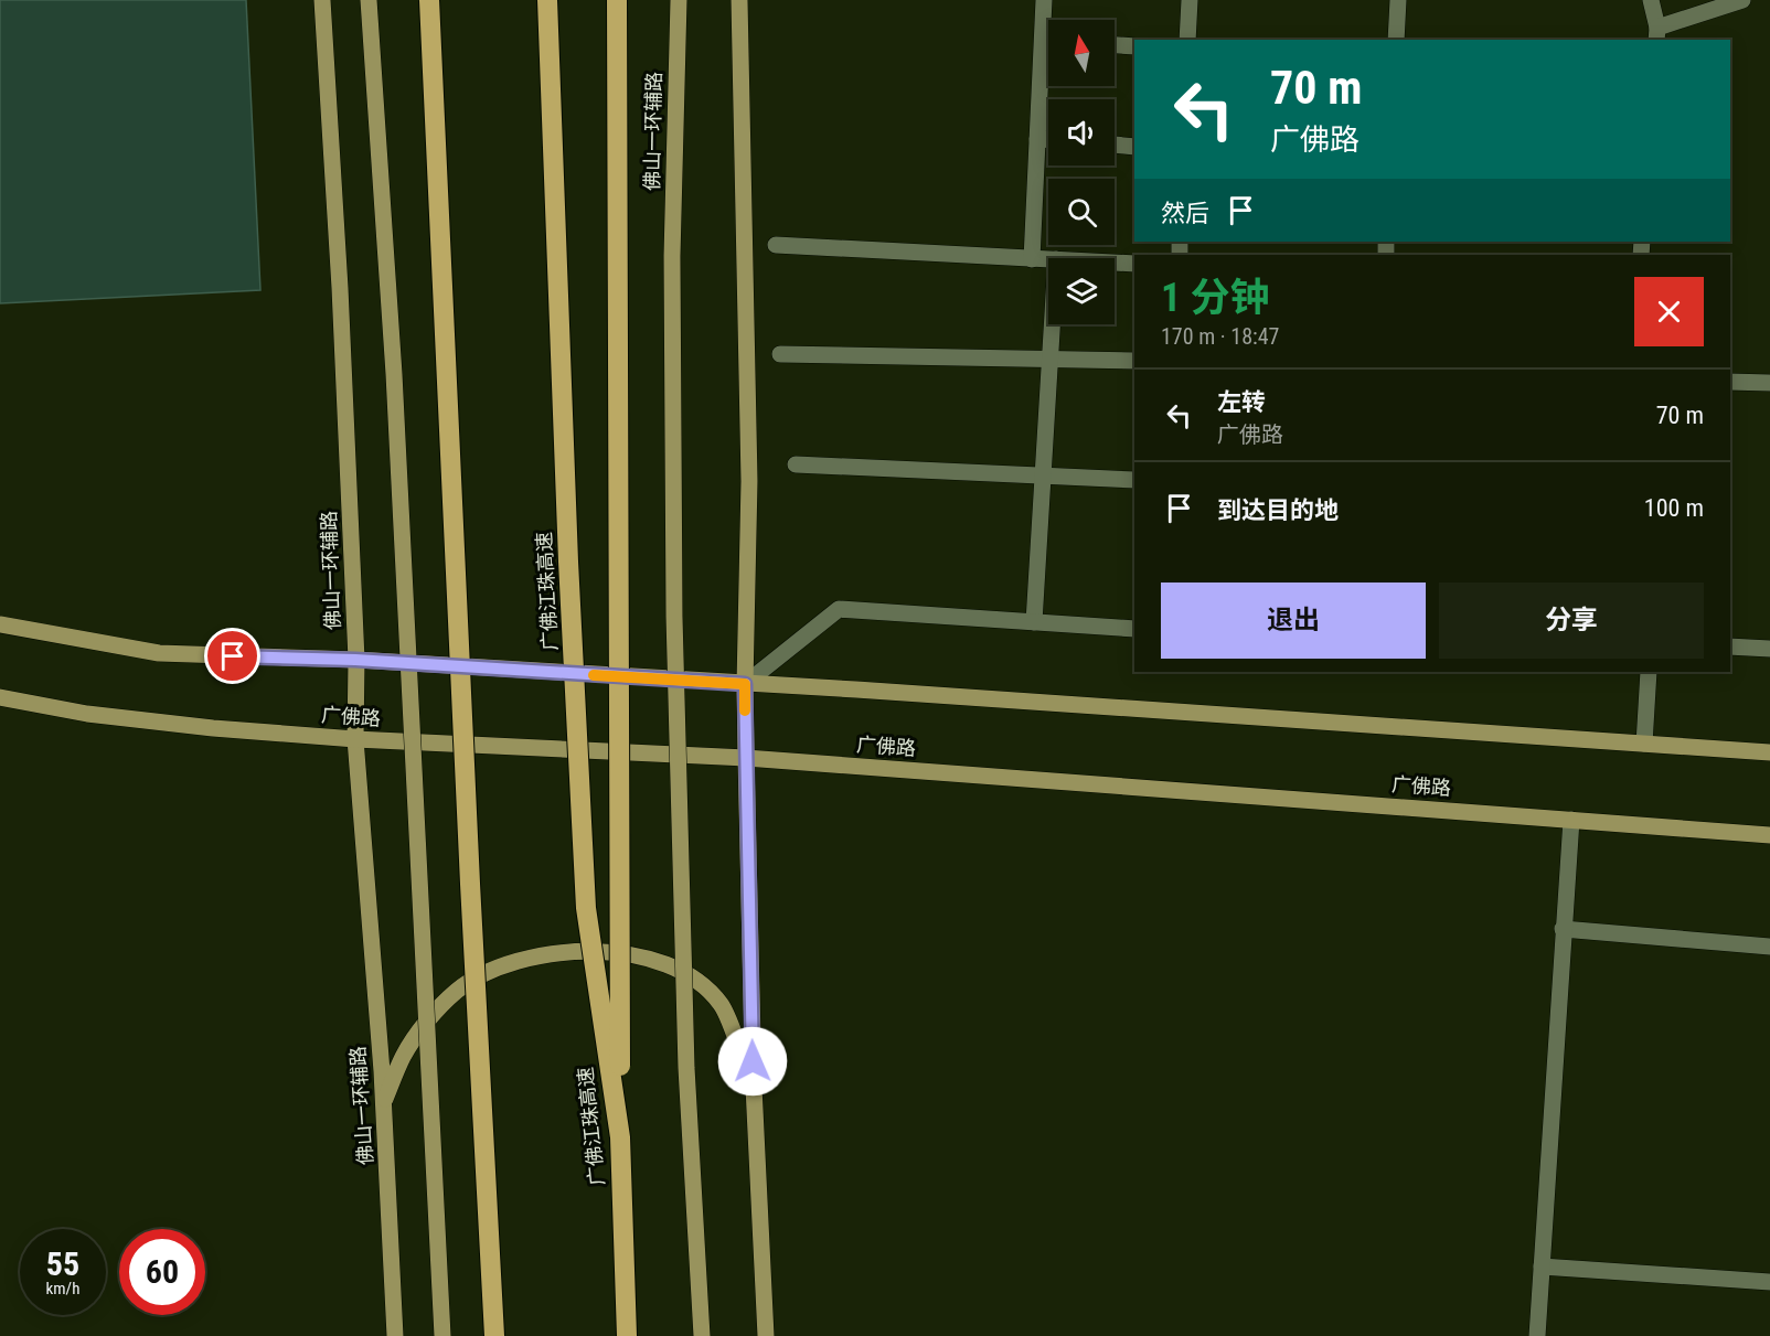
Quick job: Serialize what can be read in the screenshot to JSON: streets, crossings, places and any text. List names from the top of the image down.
{
  "streets": {
    "highway": ["广佛江珠高速"],
    "main road": ["佛山一环辅路", "广佛路"]
  },
  "crossings": [
    ["佛山一环辅路", "广佛路"]
  ],
  "north": "top",
  "page": {
    "turn": ["70 m", "广佛路"],
    "then": "然后",
    "heading": ["1 分钟", "170 m · 18:47"],
    "list": [
      {
        "name": "左转",
        "note": "广佛路",
        "value": "70 m"
      },
      {
        "name": "到达目的地",
        "value": "100 m"
      }
    ],
    "buttons": ["退出", "分享"],
    "speed": "55 km/h",
    "limit": "60"
  }
}
